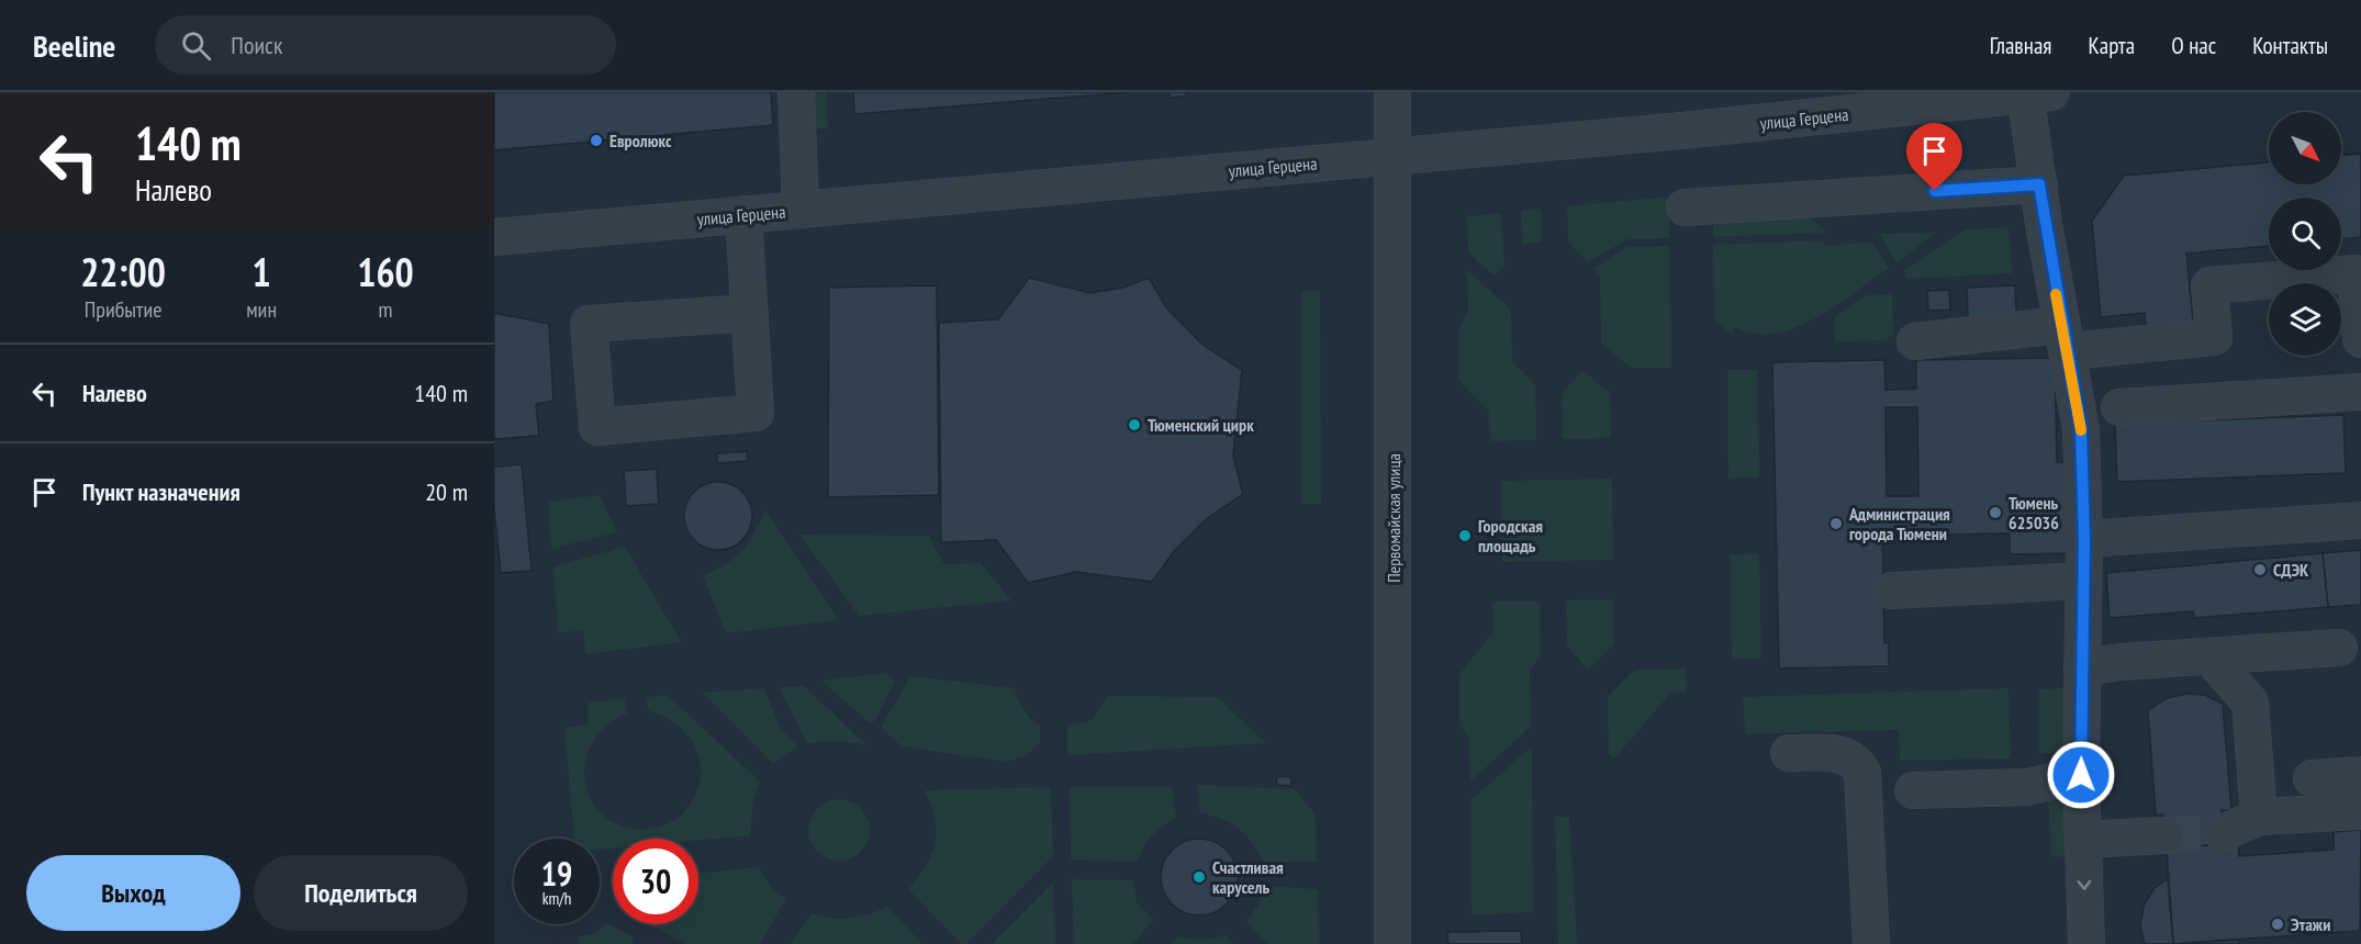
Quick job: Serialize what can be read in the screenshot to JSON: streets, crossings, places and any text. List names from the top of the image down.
{
  "streets": {
    "street": ["улица Герцена", "Первомайская улица"]
  },
  "crossings": [
    ["улица Герцена", "Первомайская улица"]
  ],
  "places": [
    "Евролюкс",
    "Тюменский цирк",
    "Тюмень 625036",
    "Администрация города Тюмени",
    "Городская площадь",
    "СДЭК",
    "Счастливая карусель",
    "Этажи"
  ],
  "north": "bottom right",
  "page": {
    "header": "Beeline",
    "search": "Поиск",
    "nav": [
      "Главная",
      "Карта",
      "О нас",
      "Контакты"
    ],
    "turn": ["140 m", "Налево"],
    "eta": [
      "22:00",
      "Прибытие",
      "1",
      "мин",
      "160",
      "m"
    ],
    "list": [
      {
        "name": "Налево",
        "value": "140 m"
      },
      {
        "name": "Пункт назначения",
        "value": "20 m"
      }
    ],
    "speed": "19 km/h",
    "limit": "30",
    "buttons": ["Выход", "Поделиться"]
  }
}
